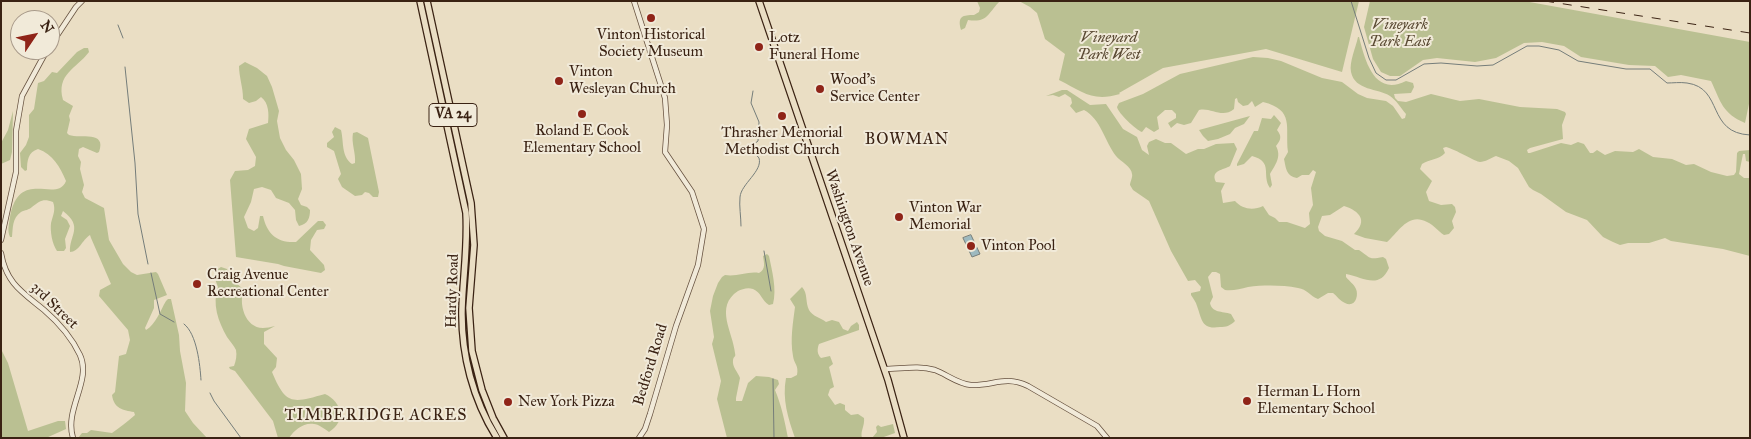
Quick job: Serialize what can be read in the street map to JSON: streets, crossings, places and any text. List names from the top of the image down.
{
  "streets": {
    "main road": ["VA 24", "Washington Avenue", "Hardy Road"],
    "street": ["3rd Street", "Bedford Road"]
  },
  "districts": ["BOWMAN", "TIMBERIDGE ACRES"],
  "parks": ["Vineyark Park East", "Vineyard Park West"],
  "places": [
    "Vinton Historical Society Museum",
    "Lotz Funeral Home",
    "Vinton Wesleyan Church",
    "Wood's Service Center",
    "Roland E Cook Elementary School",
    "Thrasher Memorial Methodist Church",
    "Vinton War Memorial",
    "Vinton Pool",
    "Craig Avenue Recreational Center",
    "Herman L Horn Elementary School",
    "New York Pizza"
  ],
  "north": "top right"
}
